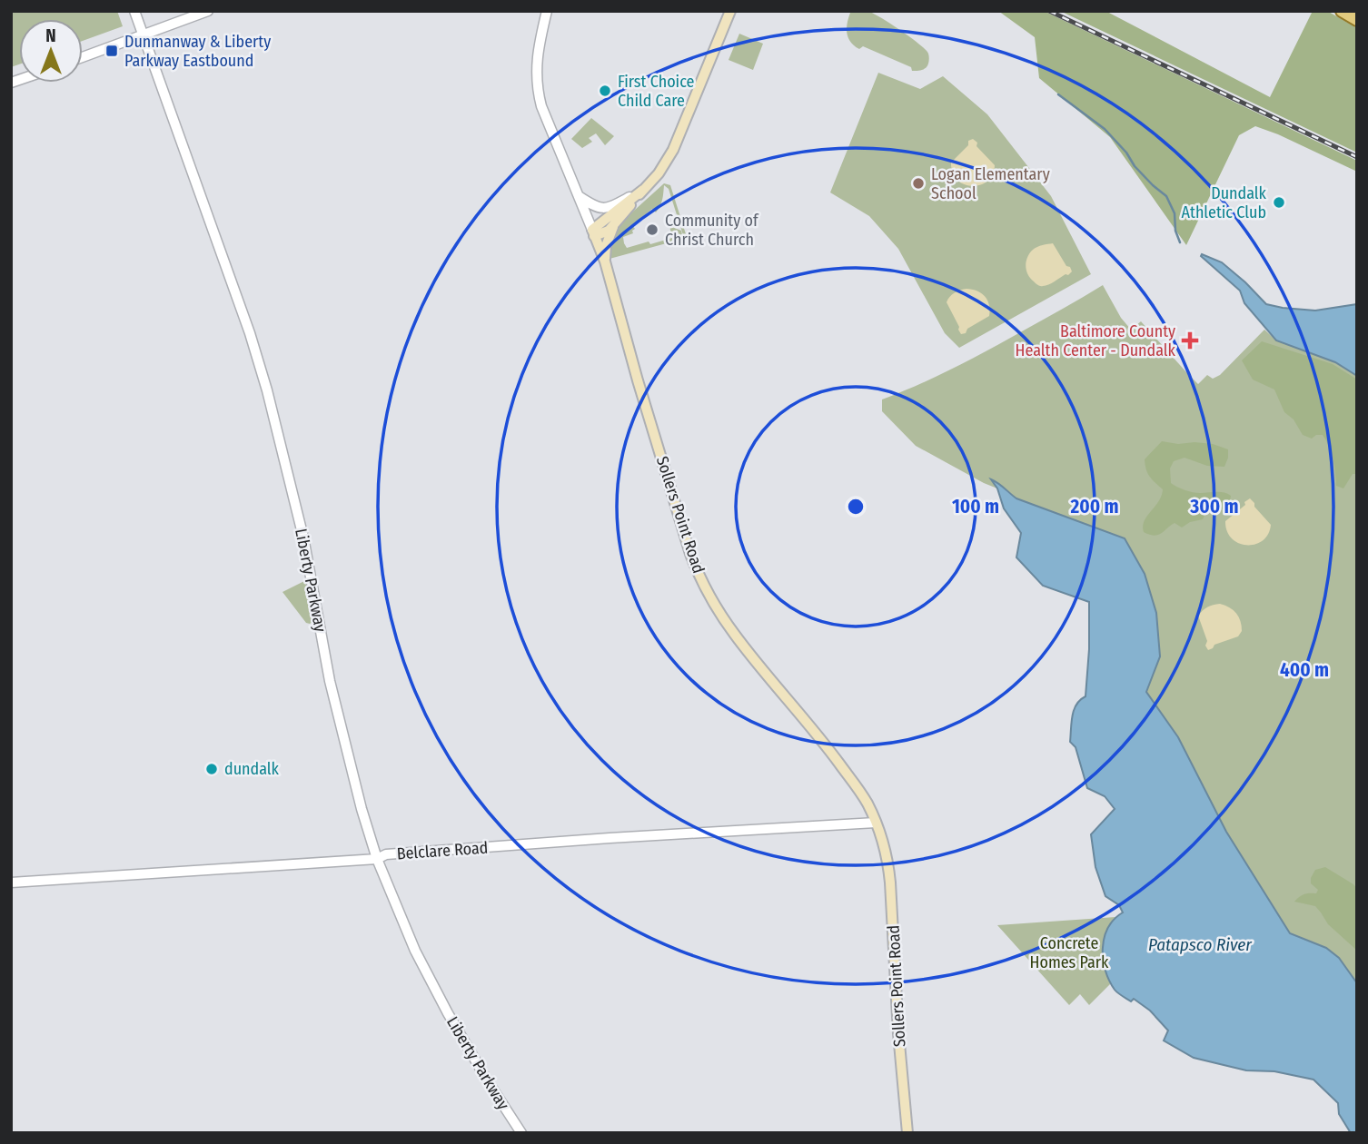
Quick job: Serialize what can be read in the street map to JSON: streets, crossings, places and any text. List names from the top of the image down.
{
  "streets": {
    "main road": ["Sollers Point Road"],
    "street": ["Liberty Parkway", "Belclare Road"]
  },
  "crossings": [
    ["Sollers Point Road", "Belclare Road"],
    ["Liberty Parkway", "Belclare Road"]
  ],
  "water": ["Patapsco River"],
  "parks": ["Concrete Homes Park"],
  "places": {
    "transit": ["Dunmanway & Liberty Parkway Eastbound"],
    "other": [
      "First Choice Child Care",
      "Logan Elementary School",
      "Dundalk Athletic Club",
      "Community of Christ Church",
      "dundalk"
    ],
    "health": ["Baltimore County Health Center - Dundalk"]
  },
  "north": "top",
  "rings": [
    "100 m",
    "200 m",
    "300 m",
    "400 m"
  ]
}
